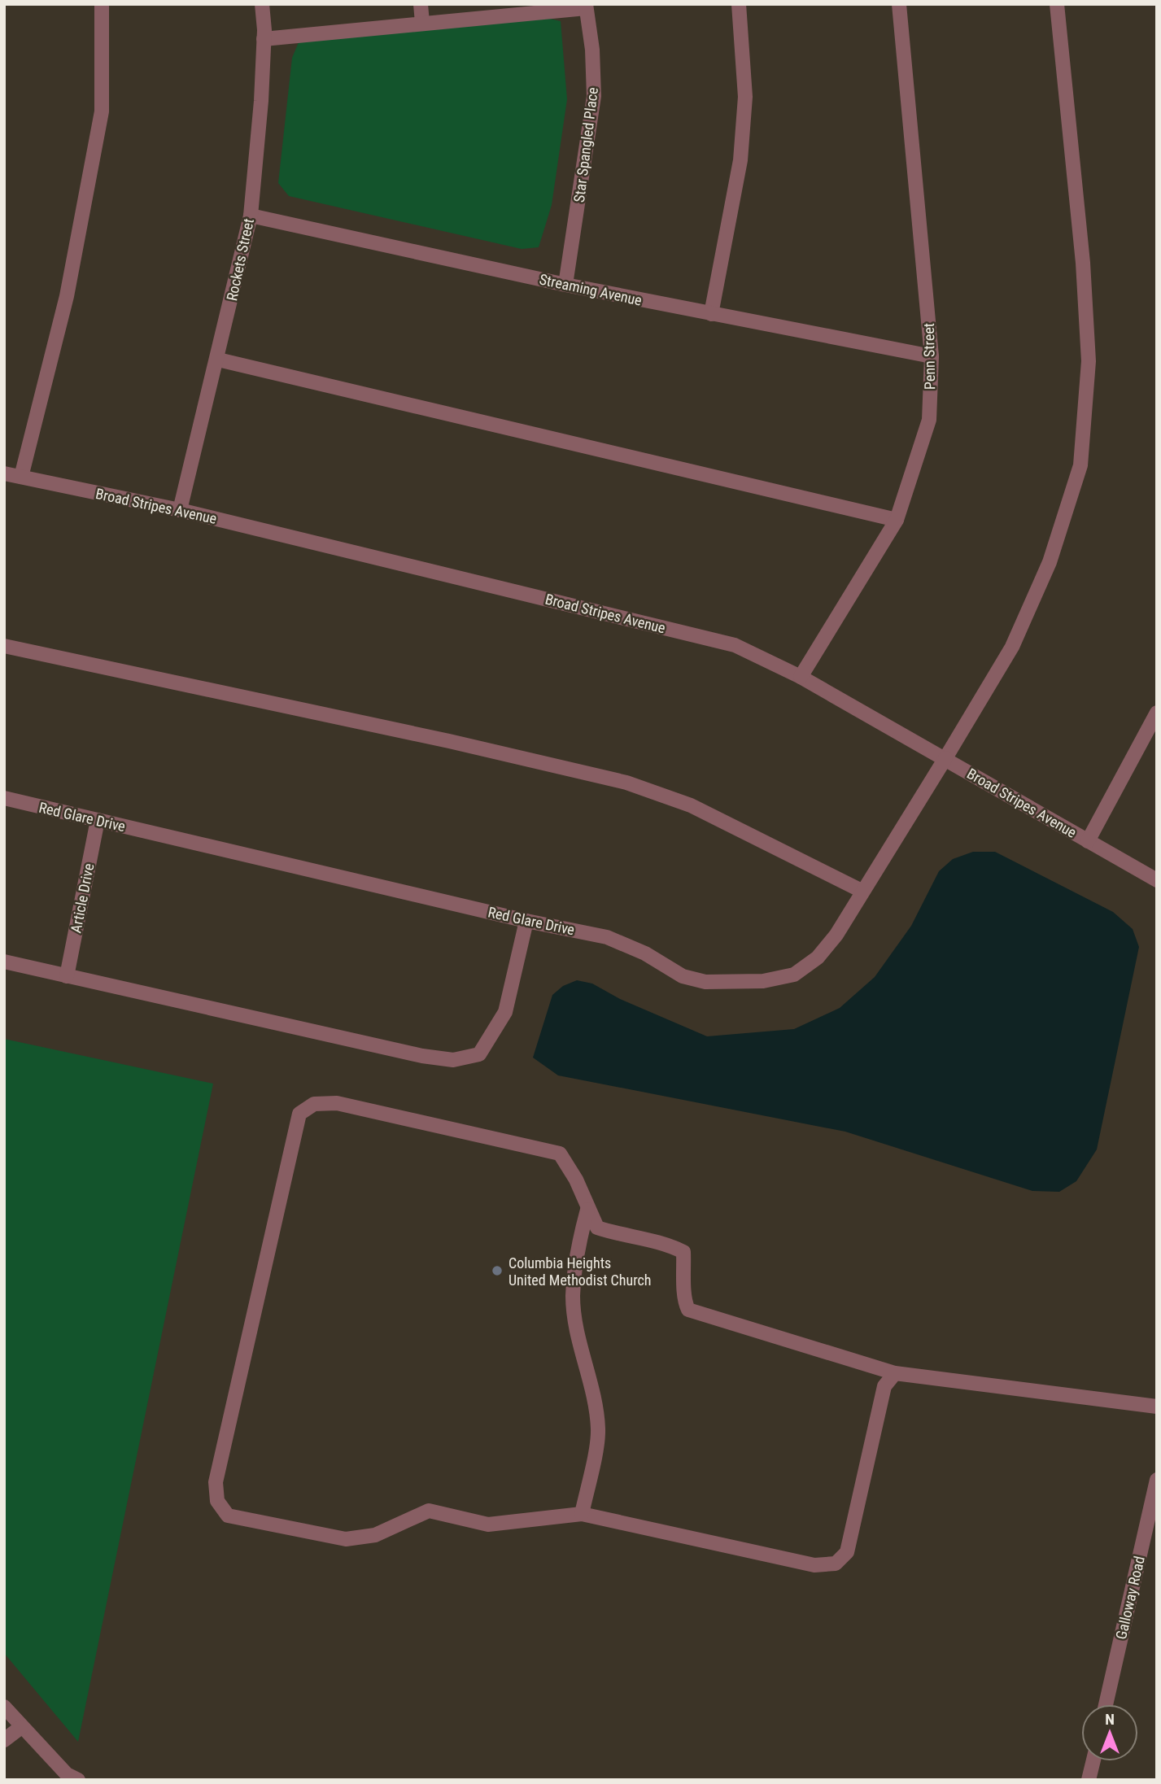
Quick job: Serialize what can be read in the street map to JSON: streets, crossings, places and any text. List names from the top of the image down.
{
  "streets": {
    "street": [
      "Star Spangled Place",
      "Rockets Street",
      "Streaming Avenue",
      "Penn Street",
      "Broad Stripes Avenue",
      "Red Glare Drive",
      "Article Drive",
      "Galloway Road"
    ]
  },
  "crossings": [
    ["Star Spangled Place", "Streaming Avenue"],
    ["Rockets Street", "Streaming Avenue"],
    ["Rockets Street", "Broad Stripes Avenue"],
    ["Streaming Avenue", "Penn Street"],
    ["Penn Street", "Broad Stripes Avenue"],
    ["Broad Stripes Avenue", "Red Glare Drive"],
    ["Red Glare Drive", "Article Drive"]
  ],
  "places": ["Columbia Heights United Methodist Church"],
  "north": "top"
}
